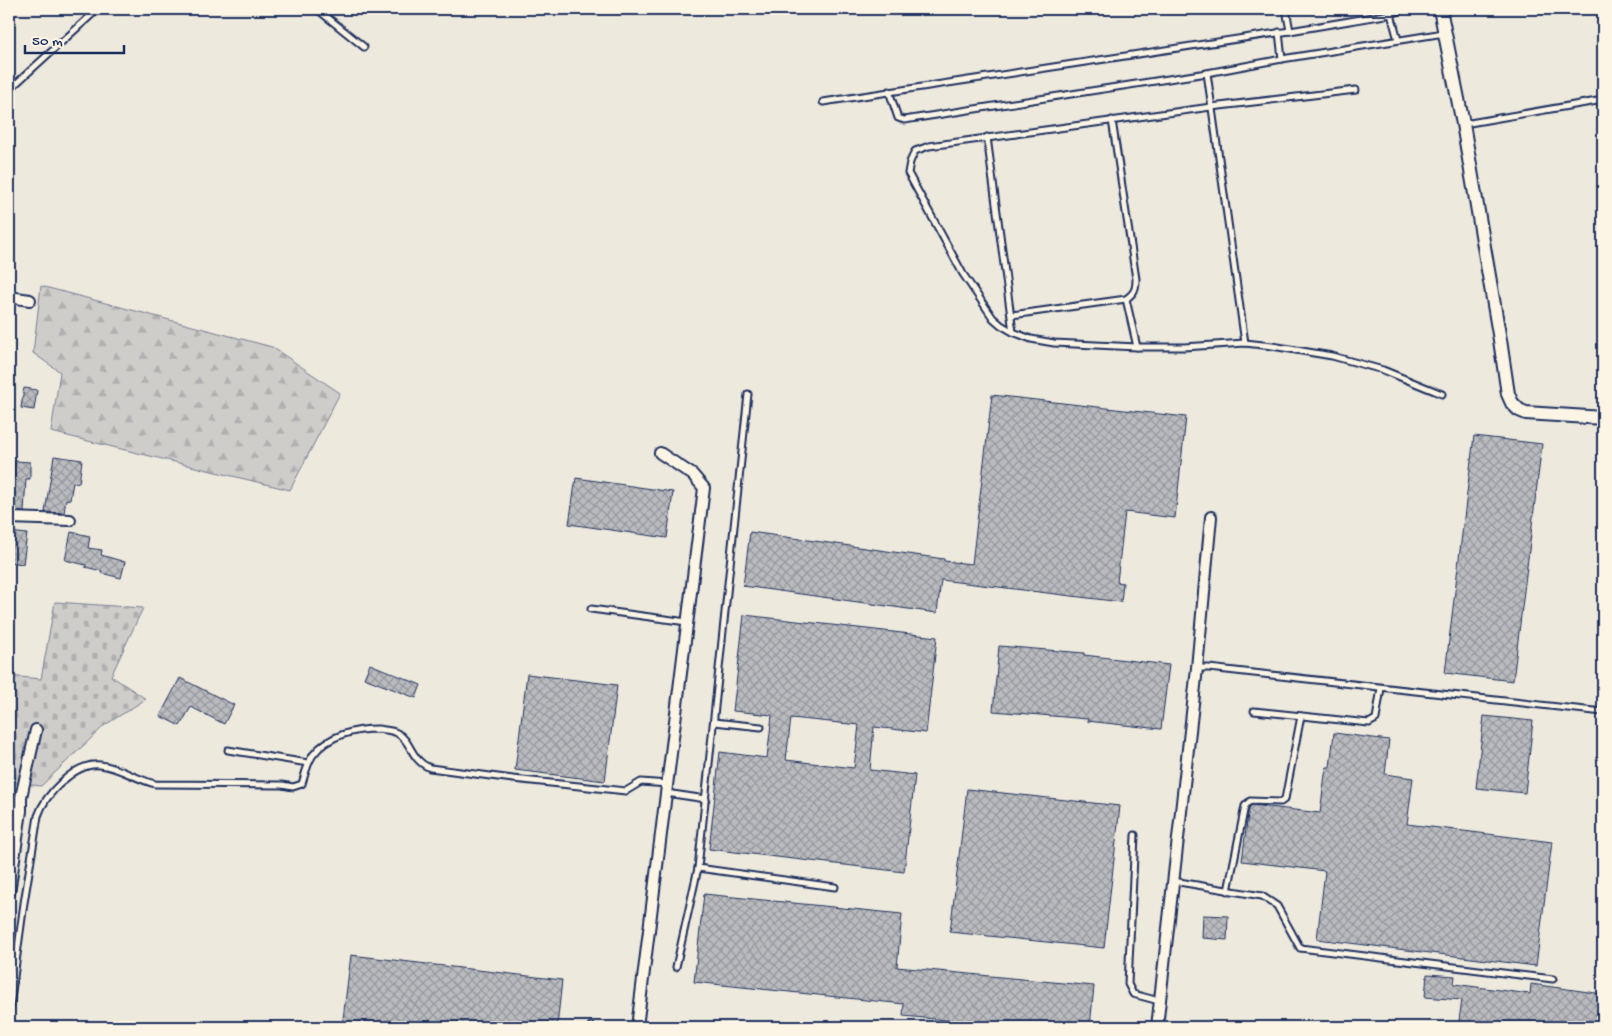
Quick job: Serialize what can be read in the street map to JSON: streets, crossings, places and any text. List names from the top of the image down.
{
  "scale_bar": "50 m"
}
